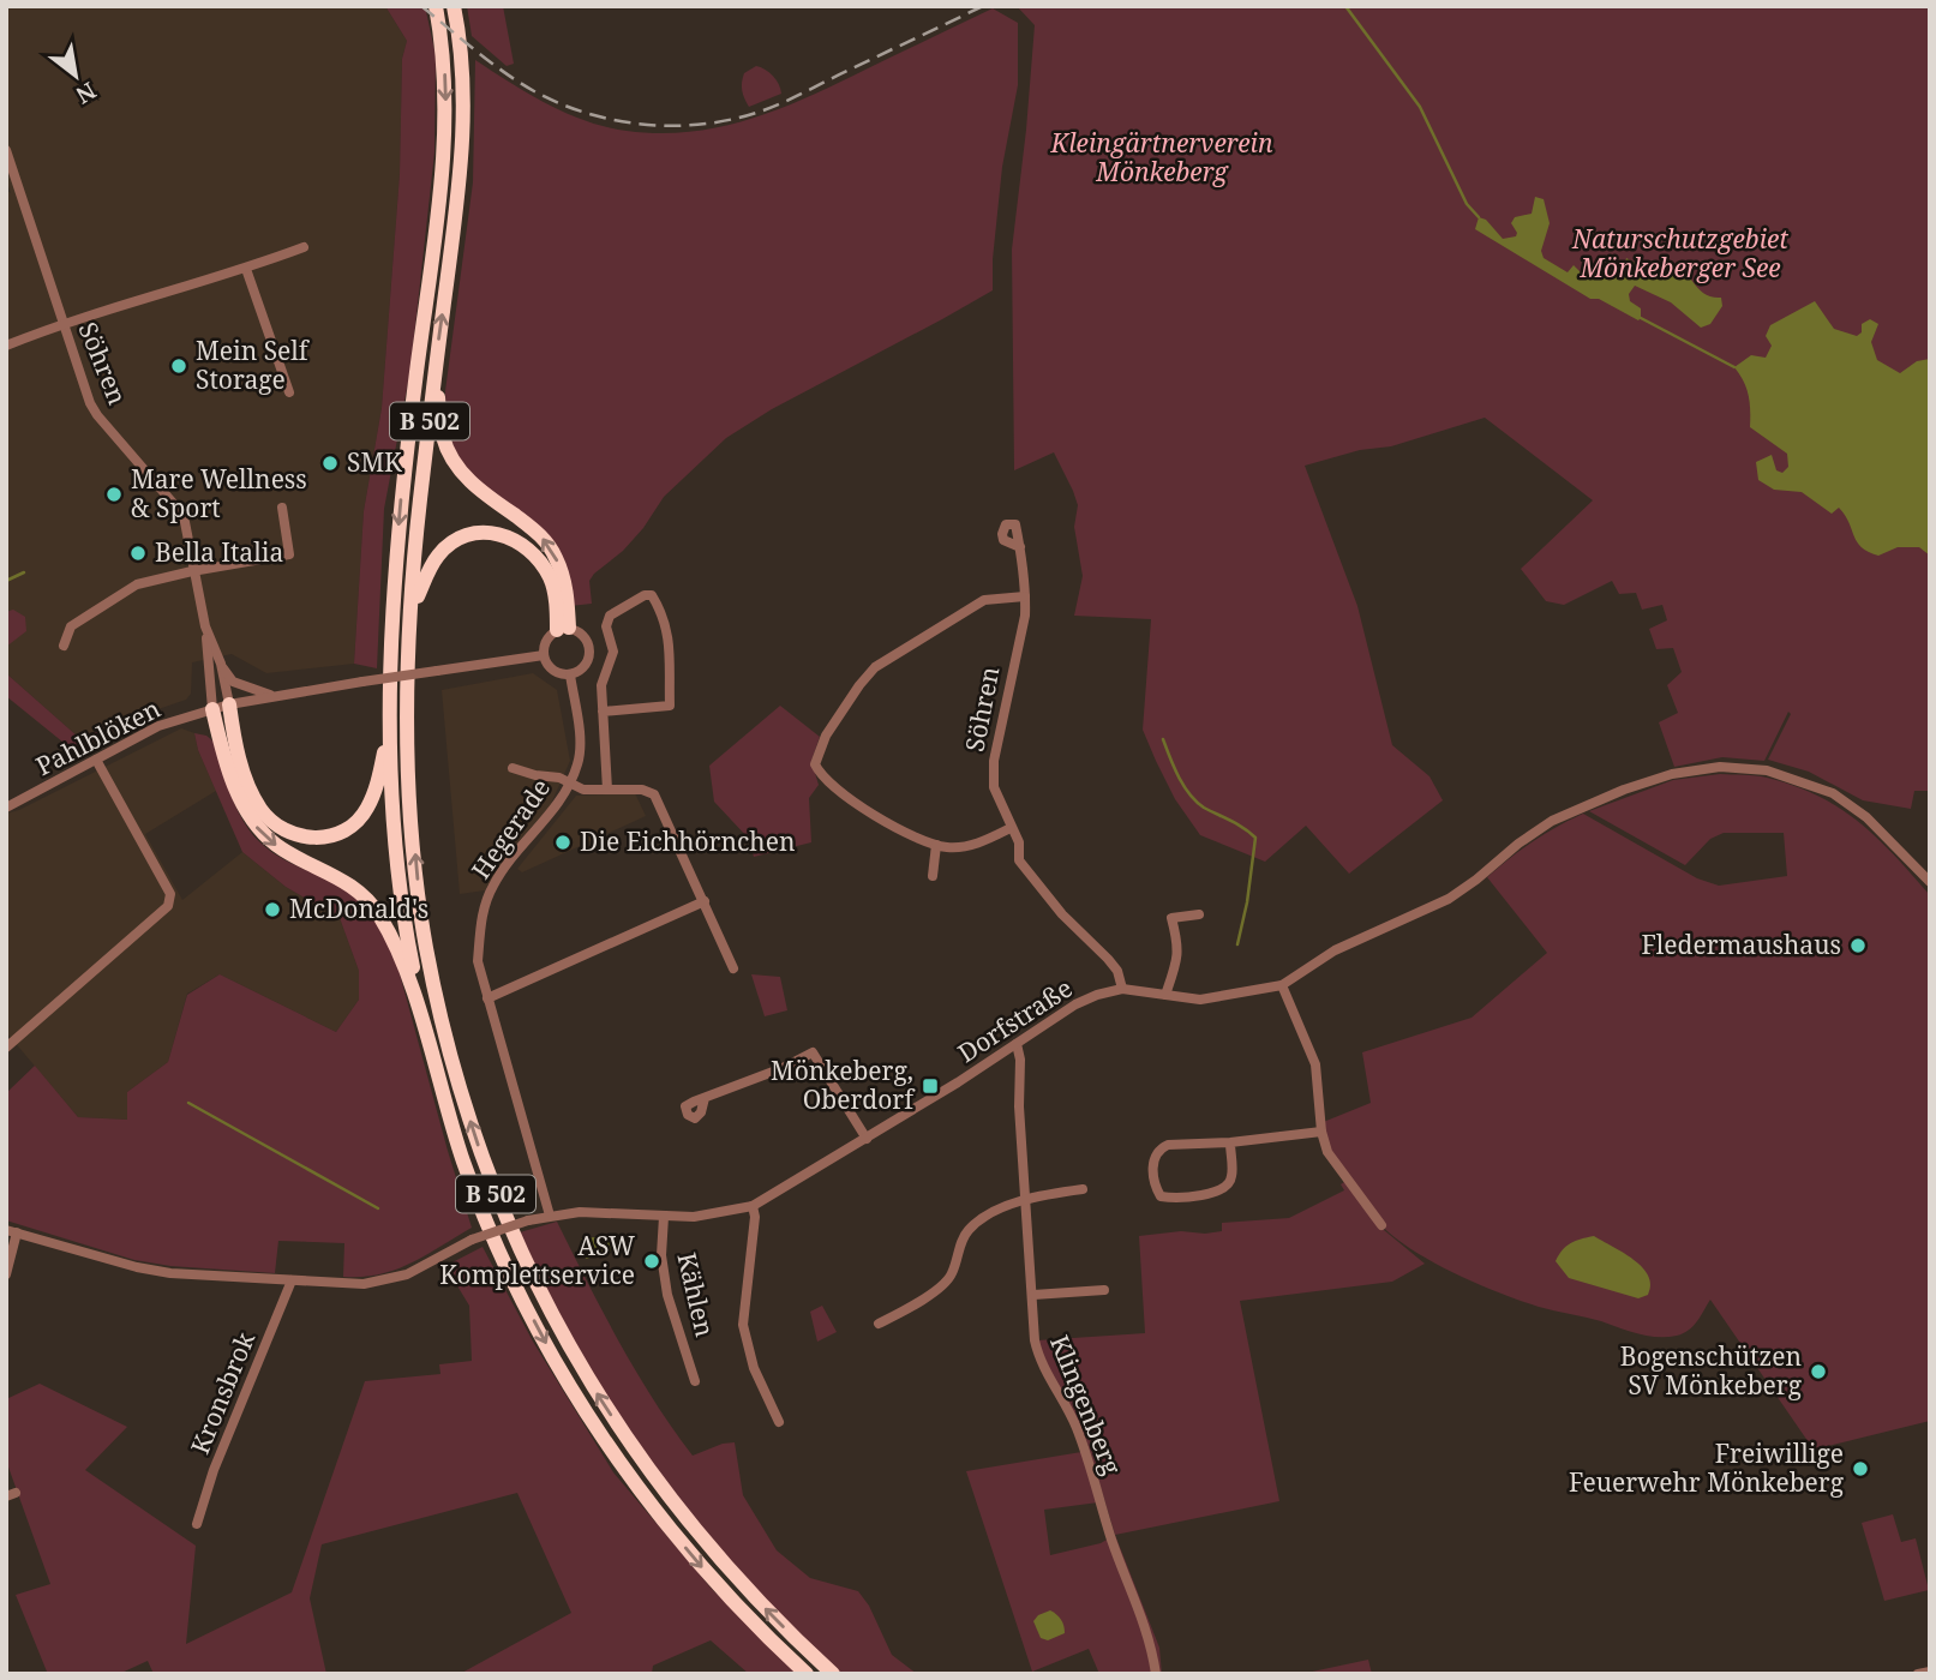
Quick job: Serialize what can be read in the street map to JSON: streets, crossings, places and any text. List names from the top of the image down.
{
  "streets": {
    "highway": ["B 502"],
    "street": [
      "Söhren",
      "Pahlblöken",
      "Hegerade",
      "Dorfstraße",
      "Kählen",
      "Kronsbrok",
      "Klingenberg"
    ]
  },
  "crossings": [
    ["Söhren", "Pahlblöken"],
    ["Söhren", "Dorfstraße"],
    ["Pahlblöken", "Hegerade"],
    ["Hegerade", "Dorfstraße"],
    ["Dorfstraße", "Kählen"],
    ["Dorfstraße", "Kronsbrok"],
    ["Dorfstraße", "Klingenberg"]
  ],
  "parks": ["Kleingärtnerverein Mönkeberg", "Naturschutzgebiet Mönkeberger See"],
  "places": {
    "other": [
      "Mein Self Storage",
      "SMK",
      "Mare Wellness & Sport",
      "Bella Italia",
      "Die Eichhörnchen",
      "McDonald's",
      "Fledermaushaus",
      "ASW Komplettservice",
      "Bogenschützen SV Mönkeberg",
      "Freiwillige Feuerwehr Mönkeberg"
    ],
    "transit": ["Mönkeberg, Oberdorf"]
  },
  "north": "bottom right"
}
